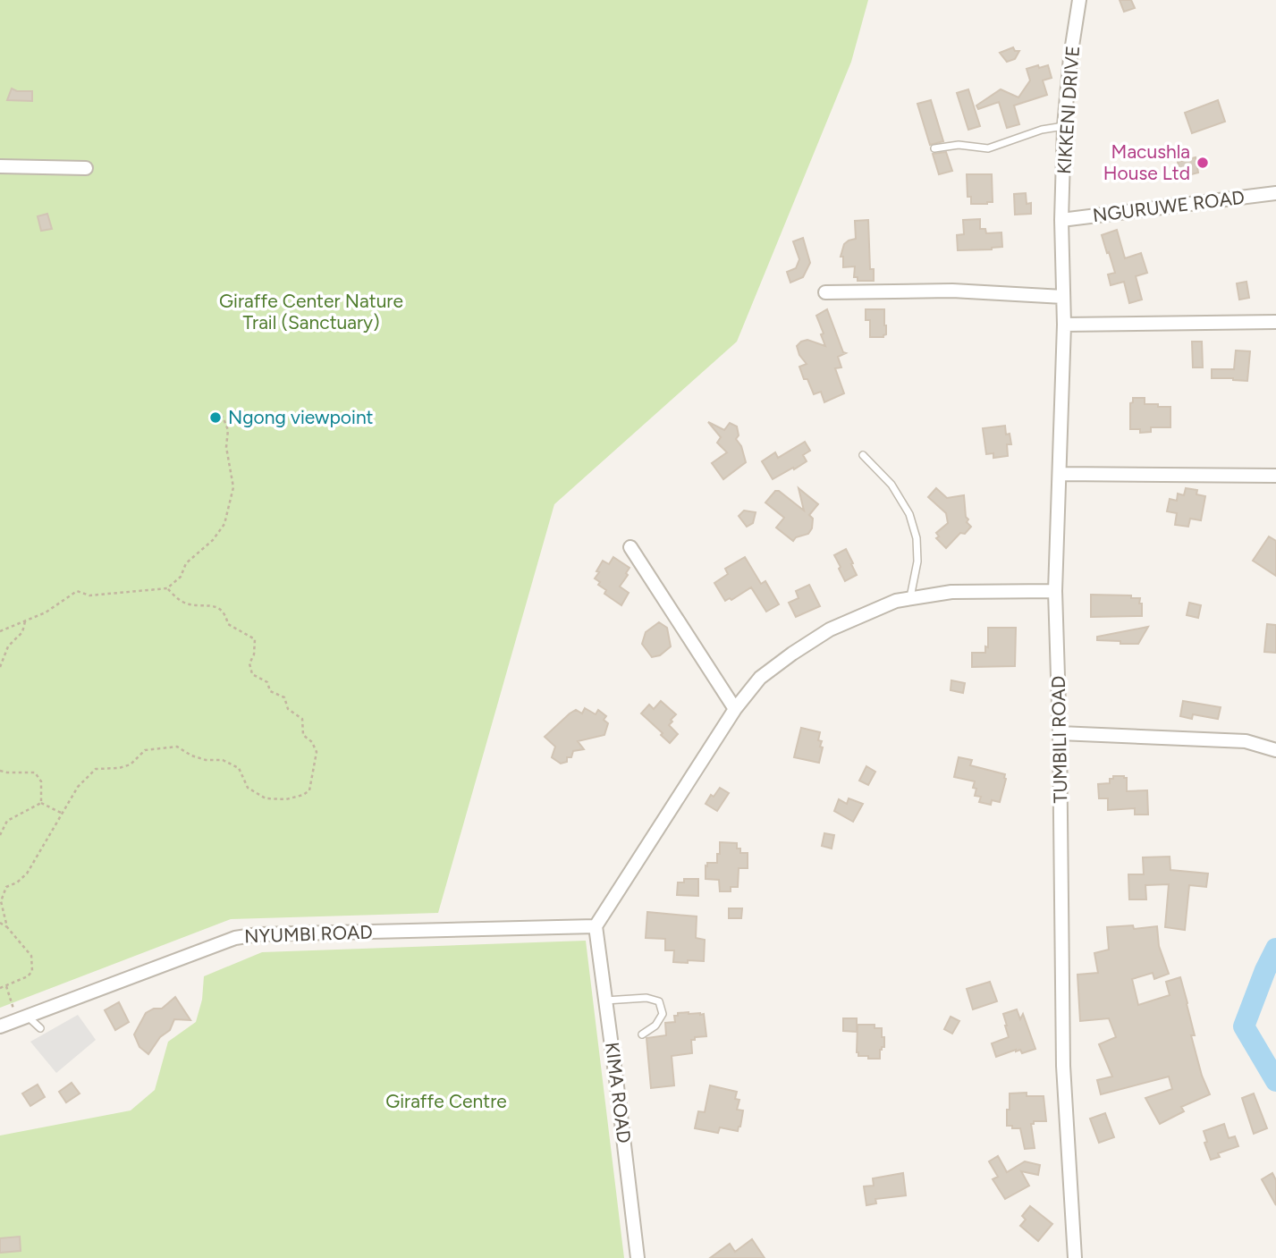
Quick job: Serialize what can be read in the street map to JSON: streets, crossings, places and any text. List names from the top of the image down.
{
  "streets": {
    "street": [
      "KIKKENI DRIVE",
      "NGURUWE ROAD",
      "TUMBILI ROAD",
      "NYUMBI ROAD",
      "KIMA ROAD"
    ]
  },
  "crossings": [
    ["KIKKENI DRIVE", "NGURUWE ROAD"],
    ["KIKKENI DRIVE", "TUMBILI ROAD"],
    ["NGURUWE ROAD", "TUMBILI ROAD"],
    ["NYUMBI ROAD", "KIMA ROAD"]
  ],
  "parks": ["Giraffe Center Nature Trail (Sanctuary)", "Giraffe Centre"],
  "places": ["Macushla House Ltd", "Ngong viewpoint"]
}
